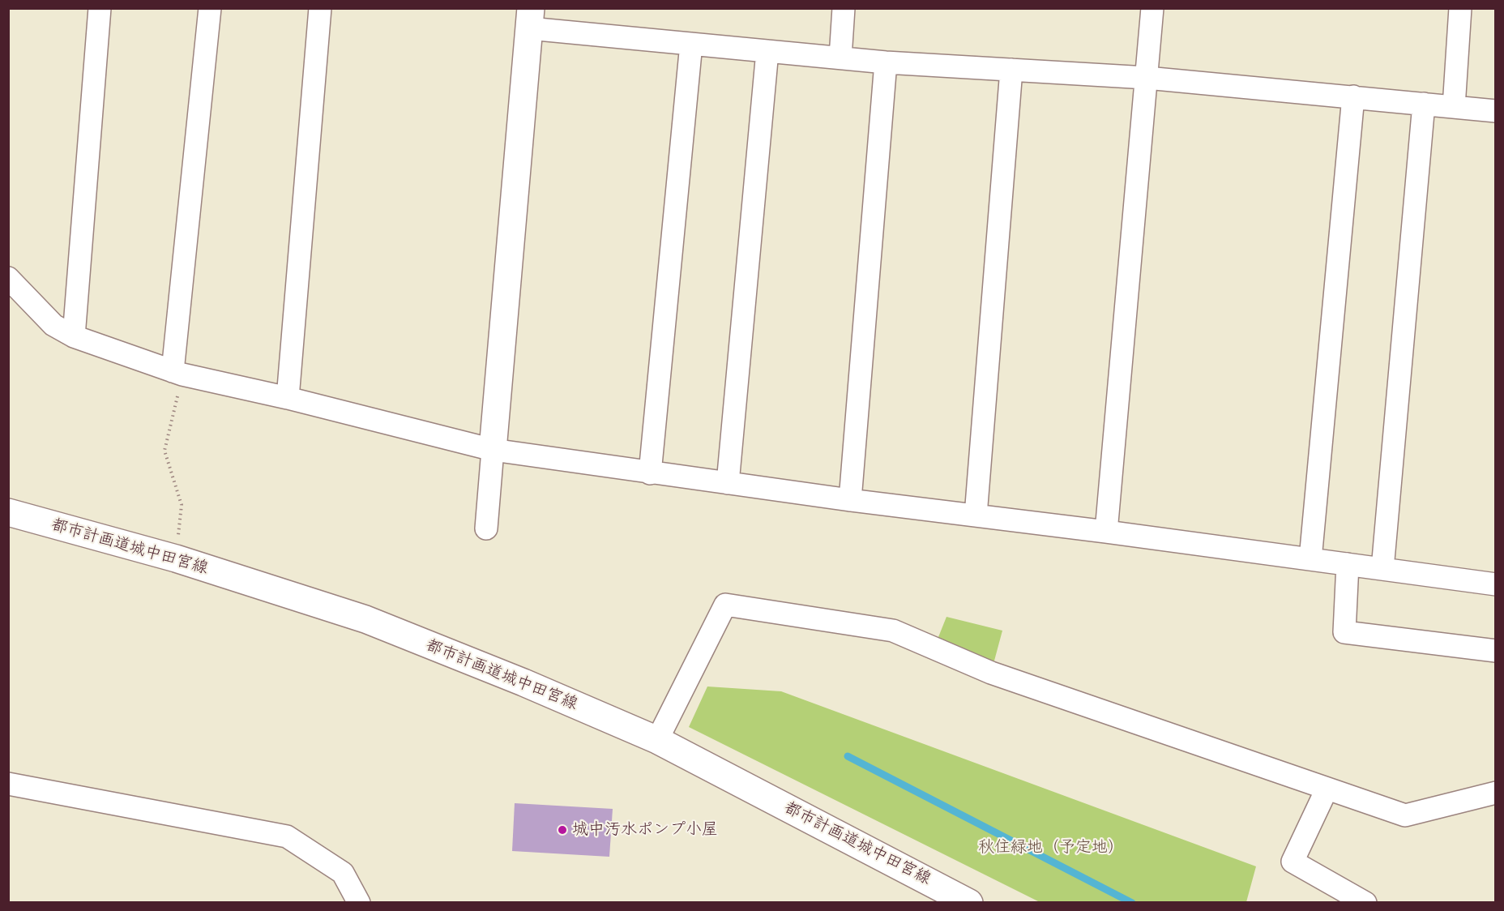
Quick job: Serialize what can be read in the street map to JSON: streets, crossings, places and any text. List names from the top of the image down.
{
  "streets": {
    "street": ["都市計画道城中田宮線"]
  },
  "parks": ["秋住緑地（予定地）"],
  "places": ["城中汚水ポンプ小屋"]
}
